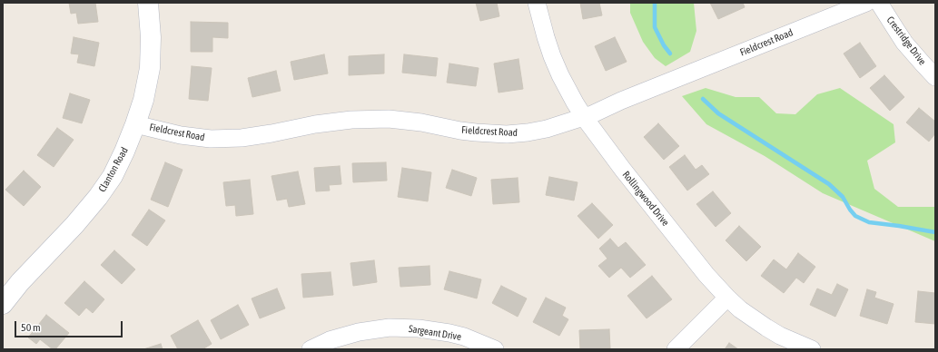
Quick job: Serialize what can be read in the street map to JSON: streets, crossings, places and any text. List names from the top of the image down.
{
  "streets": {
    "main road": ["Clanton Road"],
    "street": [
      "Crestridge Drive",
      "Fieldcrest Road",
      "Rollingwood Drive",
      "Sargeant Drive"
    ]
  },
  "crossings": [
    ["Fieldcrest Road", "Clanton Road"],
    ["Fieldcrest Road", "Rollingwood Drive"]
  ],
  "scale_bar": "50 m"
}
